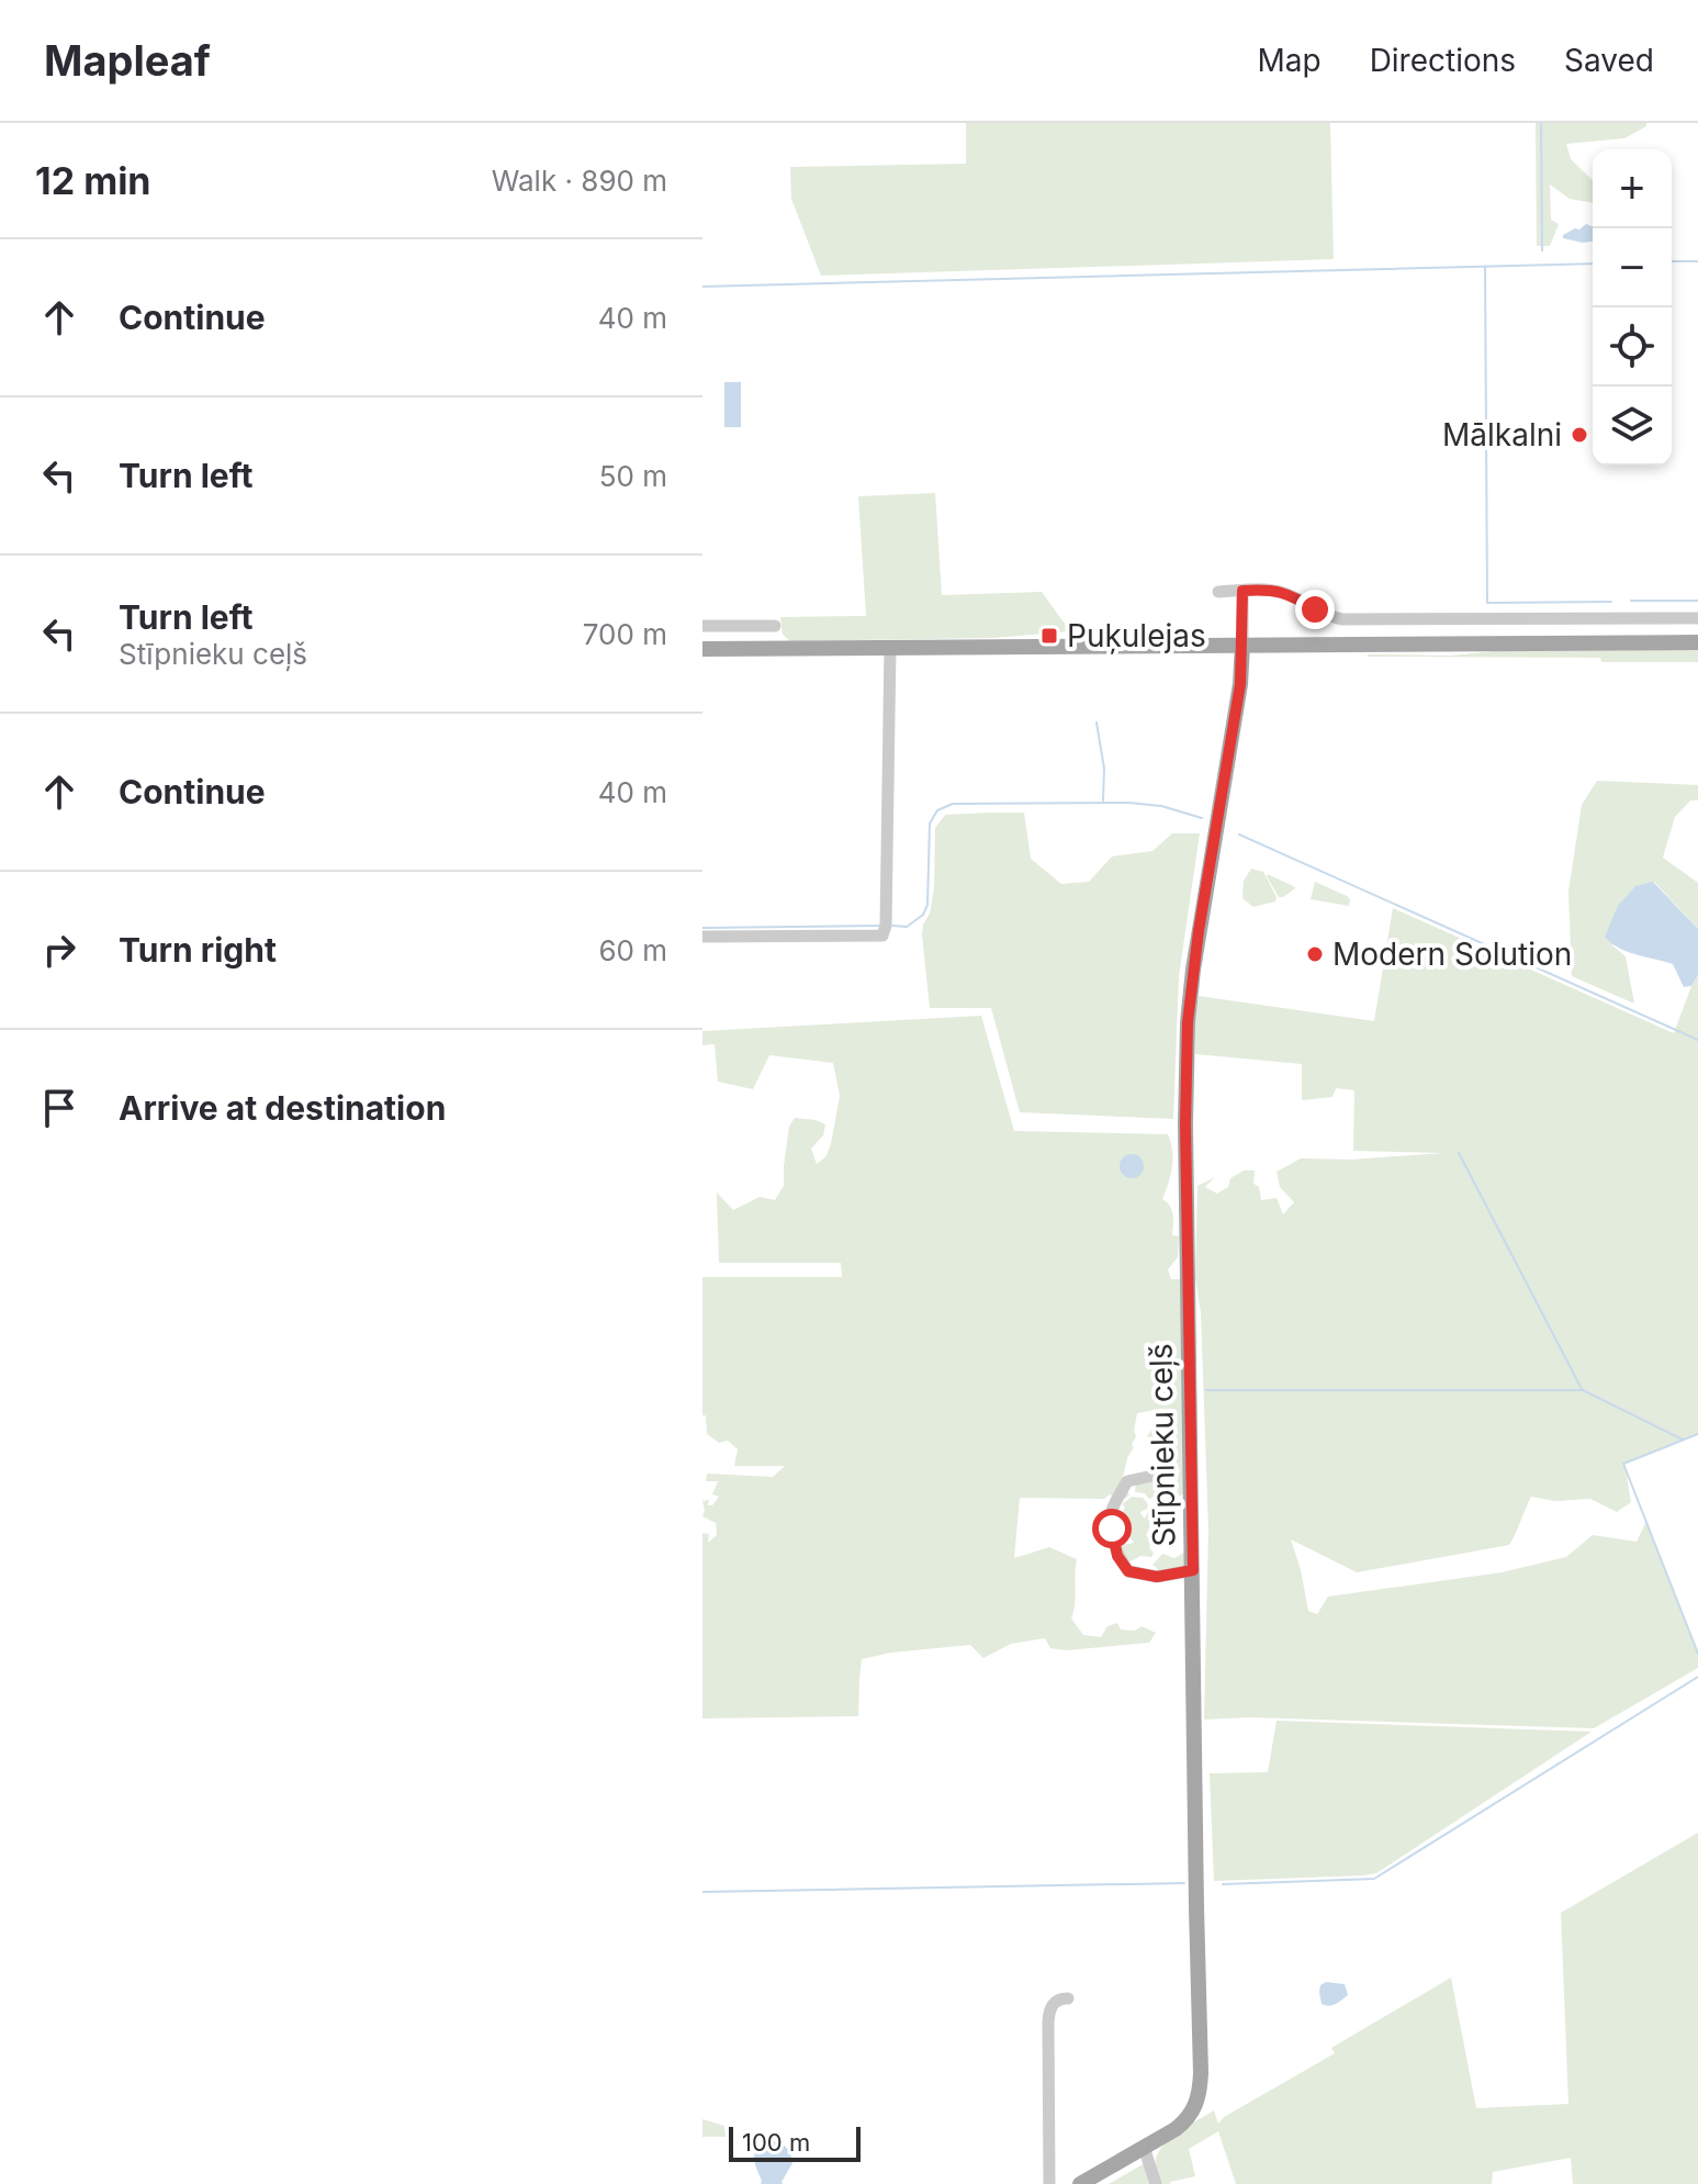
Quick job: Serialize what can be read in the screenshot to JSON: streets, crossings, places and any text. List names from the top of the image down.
{
  "streets": {
    "main road": ["Stīpnieku ceļš"]
  },
  "places": {
    "other": ["Mālkalni", "Modern Solution"],
    "transit": ["Puķulejas"]
  },
  "scale_bar": "100 m",
  "page": {
    "header": "Mapleaf",
    "nav": ["Map", "Directions", "Saved"],
    "heading": ["12 min", "Walk · 890 m"],
    "map_buttons": ["+", "−"],
    "list": [
      ["Continue", "40 m"],
      ["Turn left", "50 m"],
      ["Turn left", "Stīpnieku ceļš", "700 m"],
      ["Continue", "40 m"],
      ["Turn right", "60 m"],
      "Arrive at destination"
    ],
    "scale": "100 m"
  }
}
